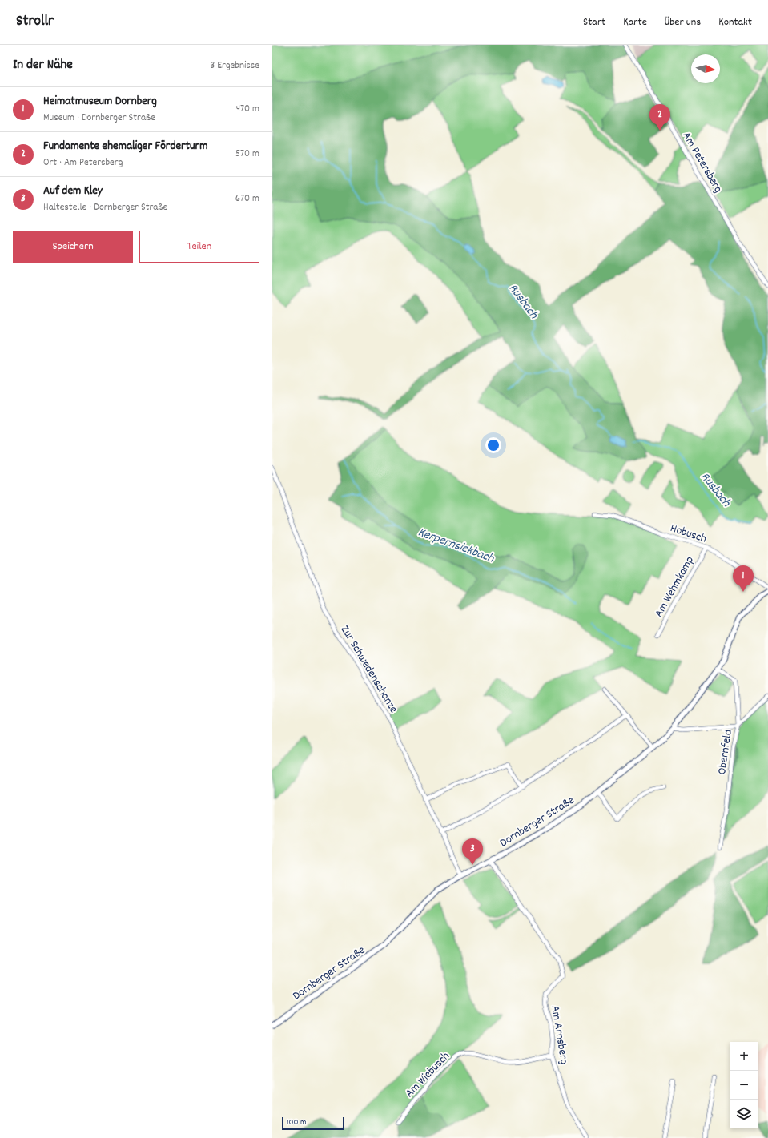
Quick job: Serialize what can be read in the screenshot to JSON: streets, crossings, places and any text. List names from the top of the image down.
{
  "streets": {
    "street": [
      "Am Petersberg",
      "Hobusch",
      "Am Wehmkamp",
      "Zur Schwedenschanze",
      "Obernfeld",
      "Dornberger Straße",
      "Am Arnsberg",
      "Am Wiebusch"
    ]
  },
  "crossings": [
    ["Hobusch", "Am Wehmkamp"],
    ["Zur Schwedenschanze", "Dornberger Straße"],
    ["Obernfeld", "Dornberger Straße"],
    ["Dornberger Straße", "Am Arnsberg"],
    ["Am Arnsberg", "Am Wiebusch"]
  ],
  "water": ["Rusbach", "Kerpernsiekbach"],
  "scale_bar": "100 m",
  "north": "right",
  "page": {
    "header": "Strollr",
    "nav": [
      "Start",
      "Karte",
      "Über uns",
      "Kontakt"
    ],
    "heading": ["In der Nähe", "3 Ergebnisse"],
    "list": [
      {
        "mark": "1",
        "name": "Heimatmuseum Dornberg",
        "note": "Museum · Dornberger Straße",
        "value": "470 m"
      },
      {
        "mark": "2",
        "name": "Fundamente ehemaliger Förderturm",
        "note": "Ort · Am Petersberg",
        "value": "570 m"
      },
      {
        "mark": "3",
        "name": "Auf dem Kley",
        "note": "Haltestelle · Dornberger Straße",
        "value": "670 m"
      }
    ],
    "pins": ["2", "1", "3"],
    "buttons": ["Speichern", "Teilen"],
    "map_buttons": ["+", "−"],
    "scale": "100 m"
  }
}
